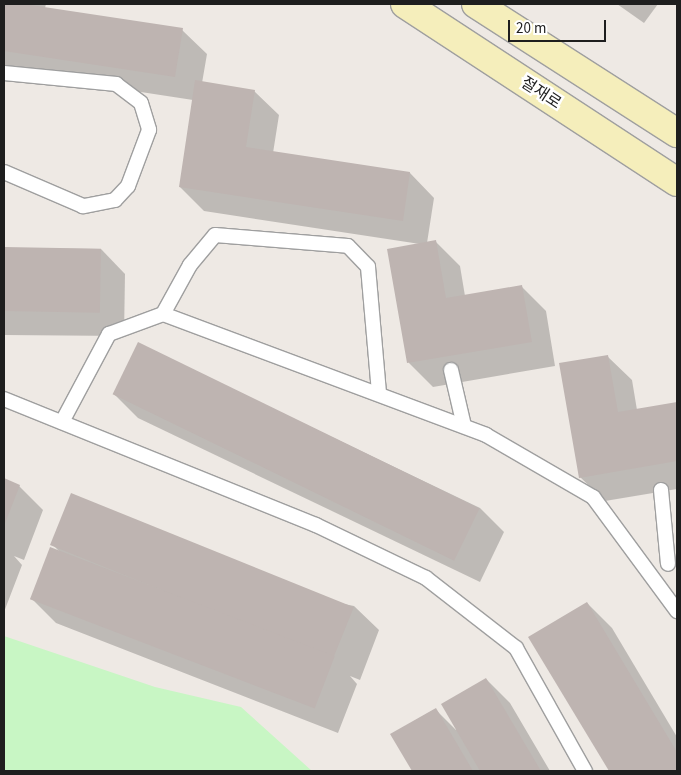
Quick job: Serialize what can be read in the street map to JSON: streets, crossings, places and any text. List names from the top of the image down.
{
  "streets": {
    "street": ["절재로"]
  },
  "scale_bar": "20 m"
}
